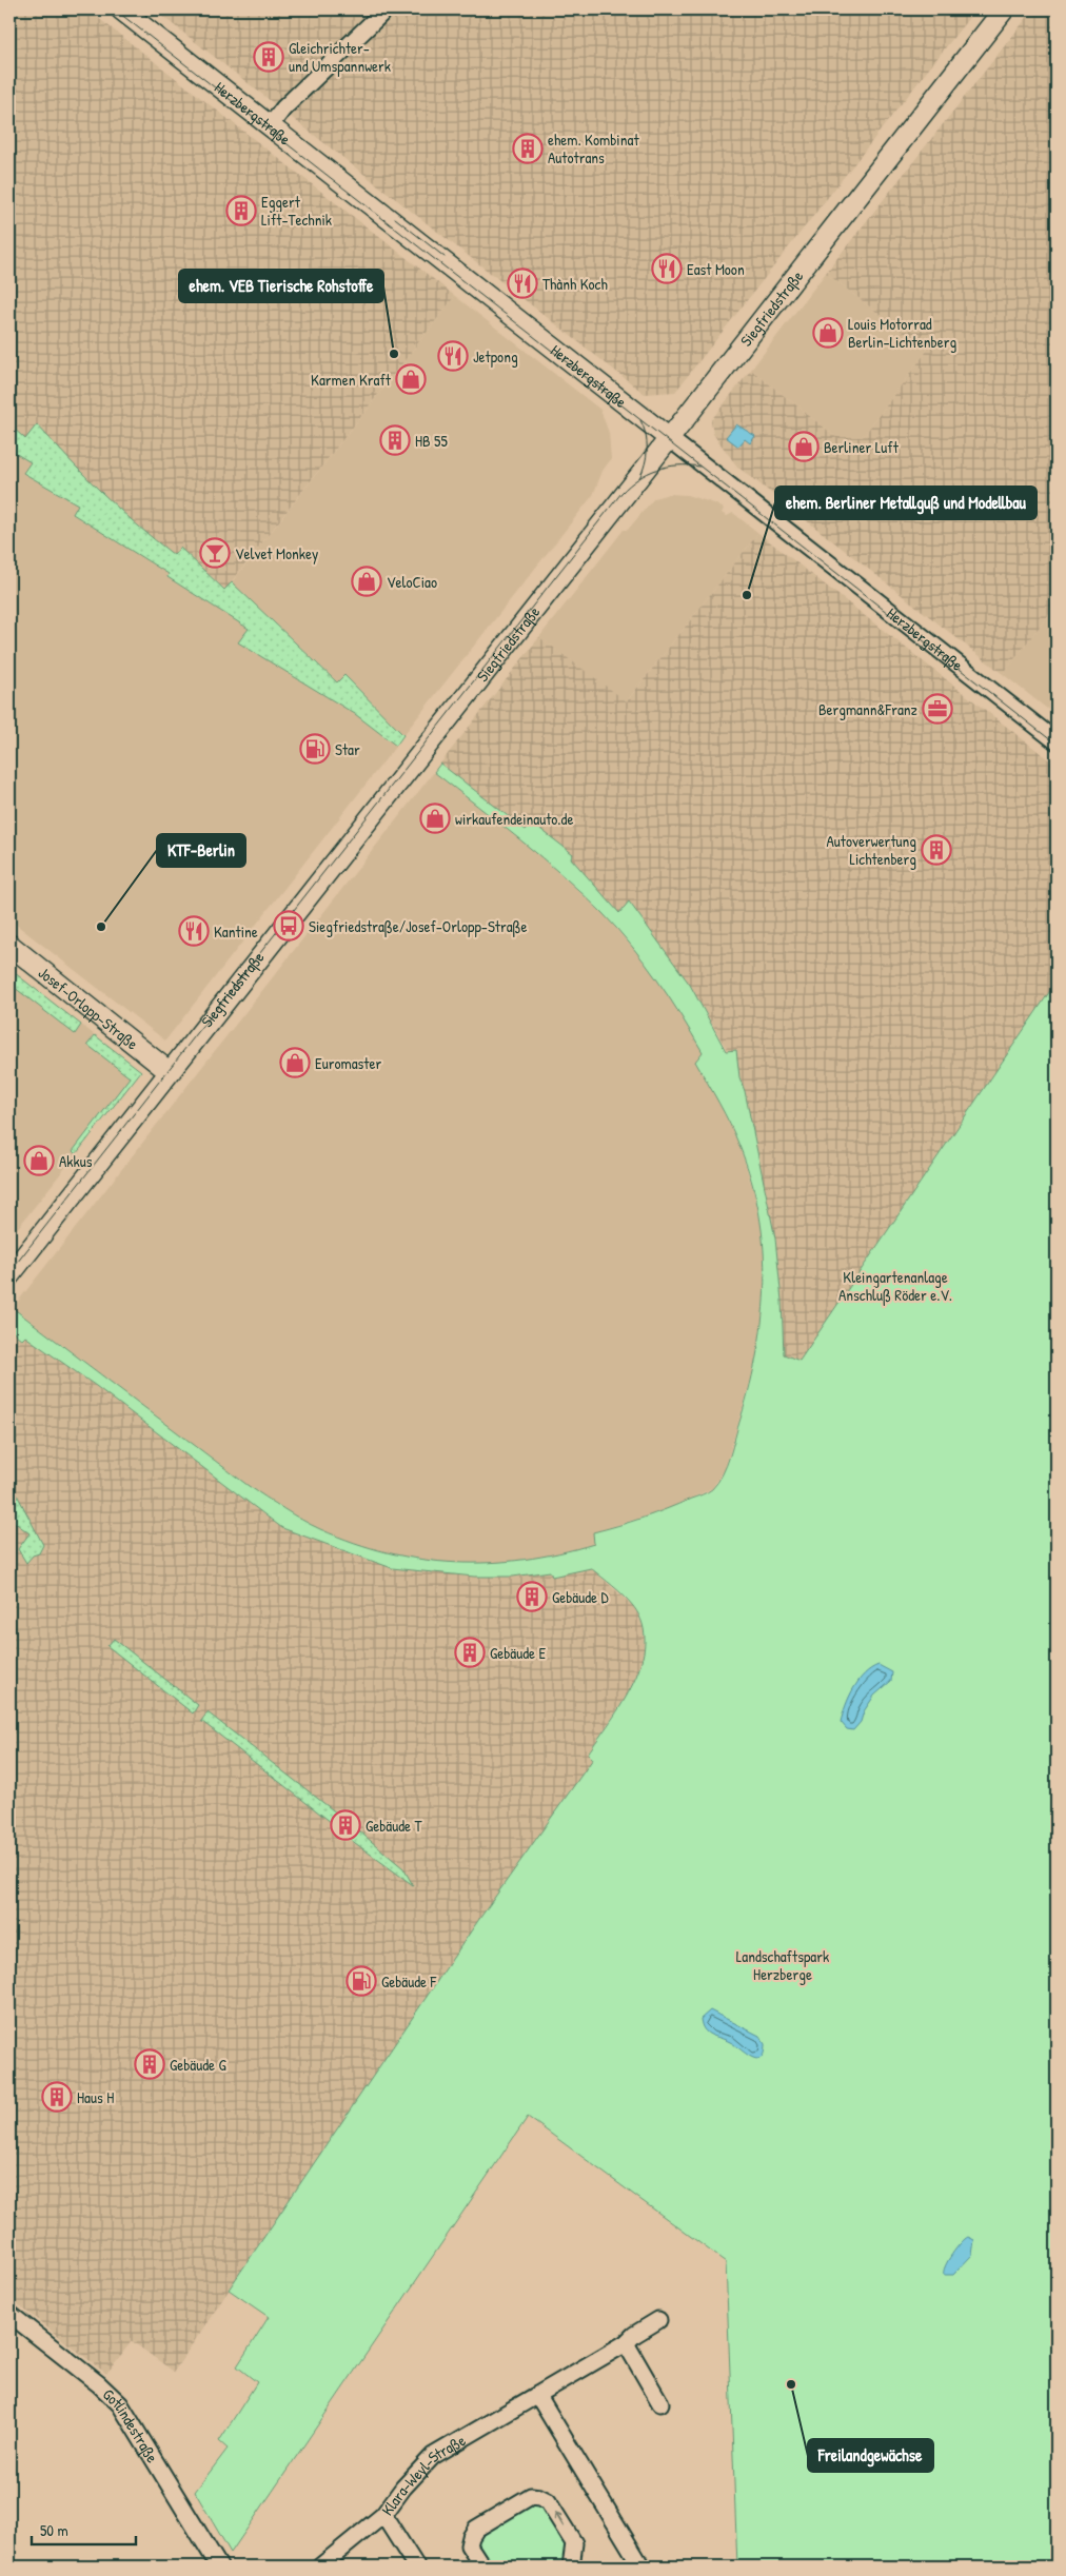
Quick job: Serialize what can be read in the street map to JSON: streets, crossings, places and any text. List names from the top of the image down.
{
  "streets": {
    "street": [
      "Herzbergstraße",
      "Siegfriedstraße",
      "Josef-Orlopp-Straße",
      "Gotlindestraße",
      "Klara-Weyl-Straße"
    ]
  },
  "crossings": [
    ["Herzbergstraße", "Siegfriedstraße"],
    ["Siegfriedstraße", "Josef-Orlopp-Straße"]
  ],
  "parks": ["Kleingartenanlage Anschluß Röder e.V.", "Landschaftspark Herzberge"],
  "places": {
    "building": [
      "Gleichrichter- und Umspannwerk",
      "ehem. Kombinat Autotrans",
      "Eggert Lift-Technik",
      "HB 55",
      "Autoverwertung Lichtenberg",
      "Gebäude D",
      "Gebäude E",
      "Gebäude T",
      "Gebäude G",
      "Haus H"
    ],
    "restaurant": [
      "East Moon",
      "Thành Koch",
      "Jetpong",
      "Kantine"
    ],
    "shop": [
      "Louis Motorrad Berlin-Lichtenberg",
      "Karmen Kraft",
      "Berliner Luft",
      "VeloCiao",
      "wirkaufendeinauto.de",
      "Euromaster",
      "Akkus"
    ],
    "other": [
      "ehem. VEB Tierische Rohstoffe",
      "ehem. Berliner Metallguß und Modellbau",
      "KTF-Berlin",
      "Freilandgewächse"
    ],
    "bar": ["Velvet Monkey"],
    "office": ["Bergmann&Franz"],
    "fuel station": ["Star", "Gebäude F"],
    "bus stop": ["Siegfriedstraße/Josef-Orlopp-Straße"]
  },
  "scale_bar": "50 m"
}
